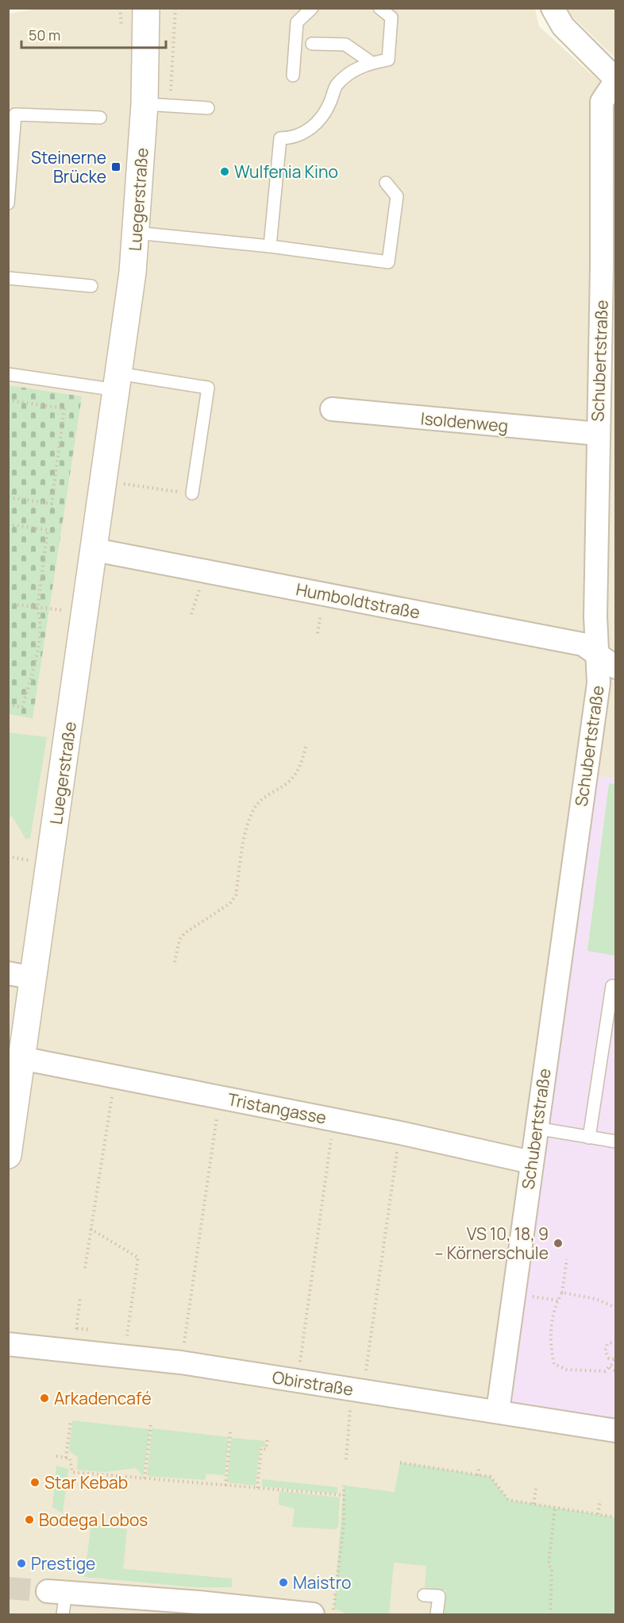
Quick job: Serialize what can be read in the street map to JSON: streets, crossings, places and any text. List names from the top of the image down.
{
  "streets": {
    "street": [
      "Luegerstraße",
      "Schubertstraße",
      "Isoldenweg",
      "Humboldtstraße",
      "Tristangasse",
      "Obirstraße"
    ]
  },
  "crossings": [
    ["Luegerstraße", "Humboldtstraße"],
    ["Luegerstraße", "Tristangasse"],
    ["Schubertstraße", "Isoldenweg"],
    ["Schubertstraße", "Humboldtstraße"],
    ["Schubertstraße", "Tristangasse"],
    ["Schubertstraße", "Obirstraße"]
  ],
  "places": {
    "transit": ["Steinerne Brücke"],
    "other": [
      "Wulfenia Kino",
      "VS 10, 18, 9 – Körnerschule",
      "Arkadencafé",
      "Star Kebab",
      "Bodega Lobos",
      "Prestige",
      "Maistro"
    ]
  },
  "scale_bar": "50 m"
}
